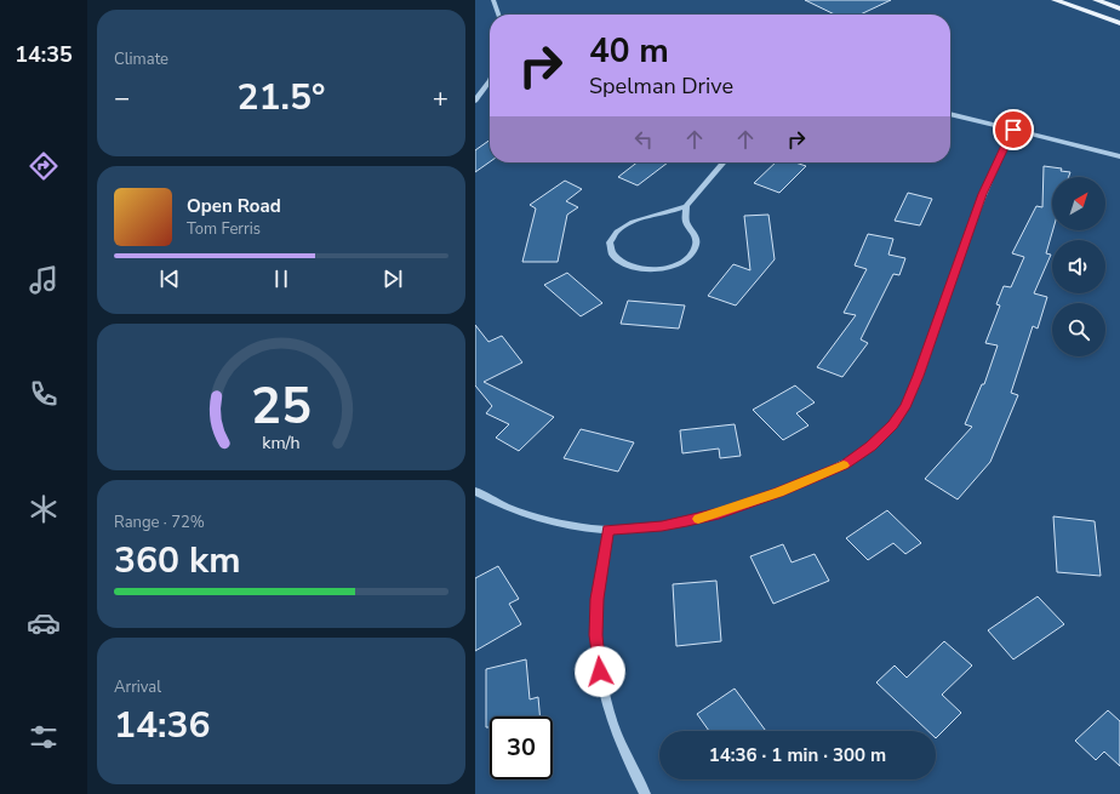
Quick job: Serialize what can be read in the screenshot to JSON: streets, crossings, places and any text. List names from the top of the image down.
{
  "north": "top right",
  "page": {
    "tabs": "14:35",
    "tile": [
      "Climate",
      ["Range · 72%", "360 km"],
      ["Arrival", "14:36"]
    ],
    "turn": ["40 m", "Spelman Drive"],
    "heat": ["−", "21.5°", "+"],
    "song": ["Open Road", "Tom Ferris"],
    "limit": "30",
    "trip": "14:36 · 1 min · 300 m",
    "gauge": ["25", "km/h"]
  }
}
